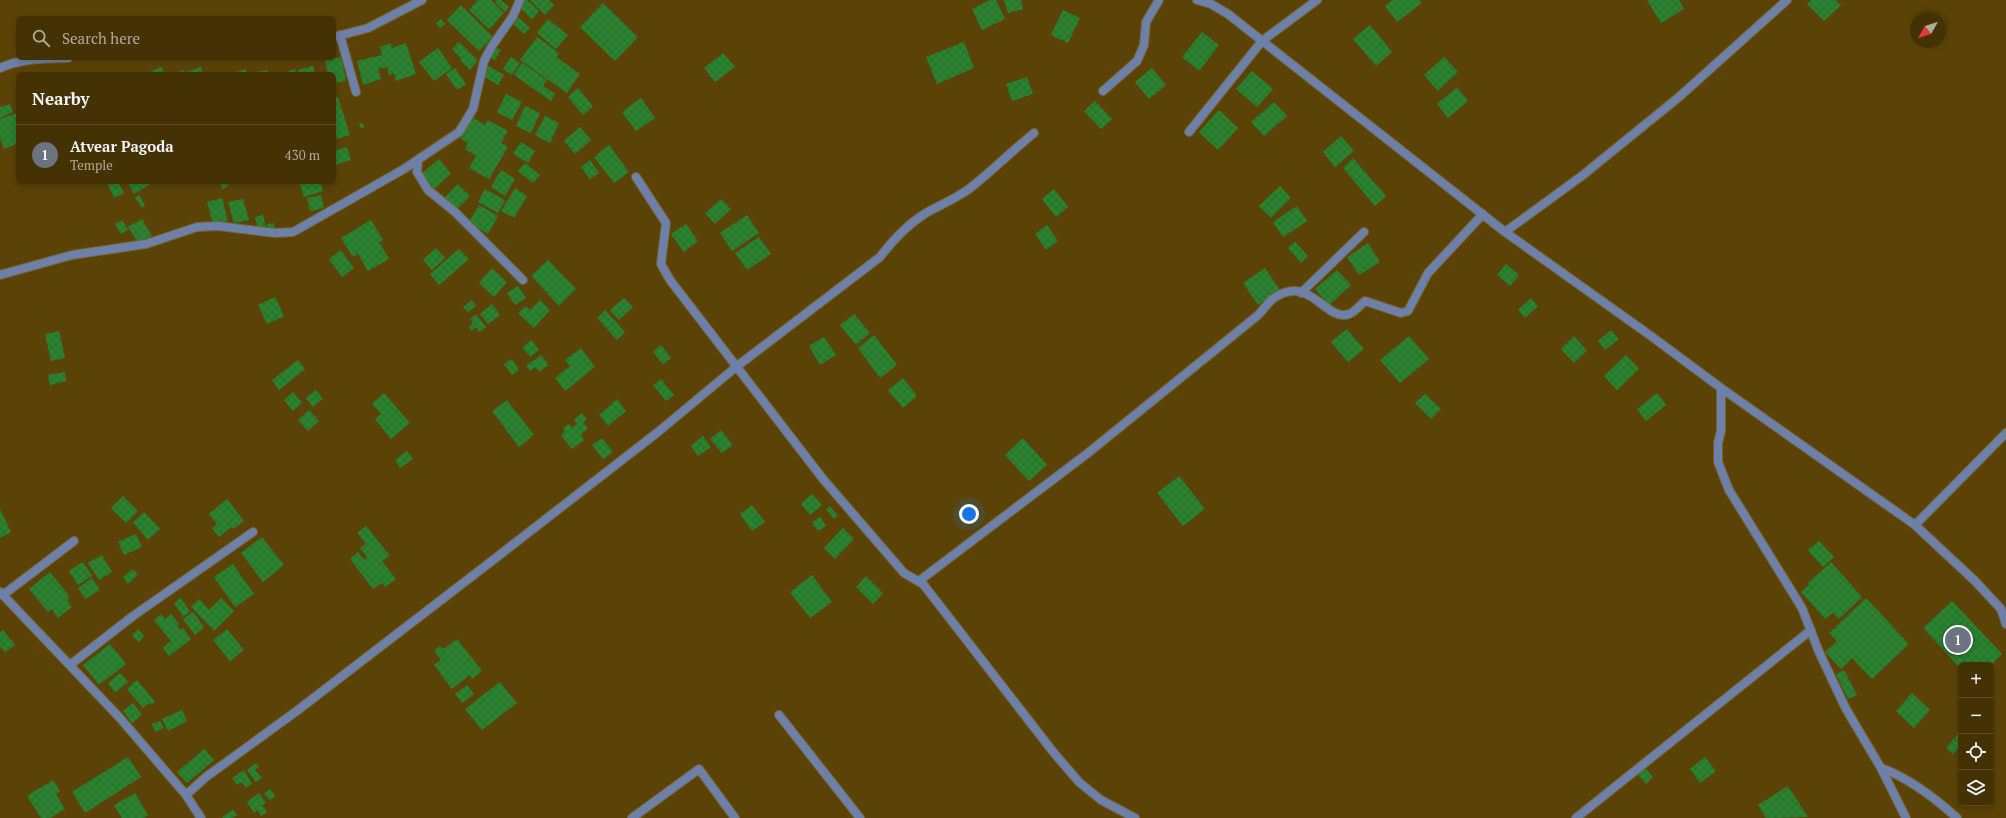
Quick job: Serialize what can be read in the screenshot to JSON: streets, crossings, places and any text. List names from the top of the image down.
{
  "north": "bottom left",
  "page": {
    "search": "Search here",
    "heading": "Nearby",
    "list": [
      {
        "mark": "1",
        "name": "Atvear Pagoda",
        "note": "Temple",
        "value": "430 m"
      }
    ],
    "pins": "1",
    "map_buttons": ["+", "−"]
  }
}
